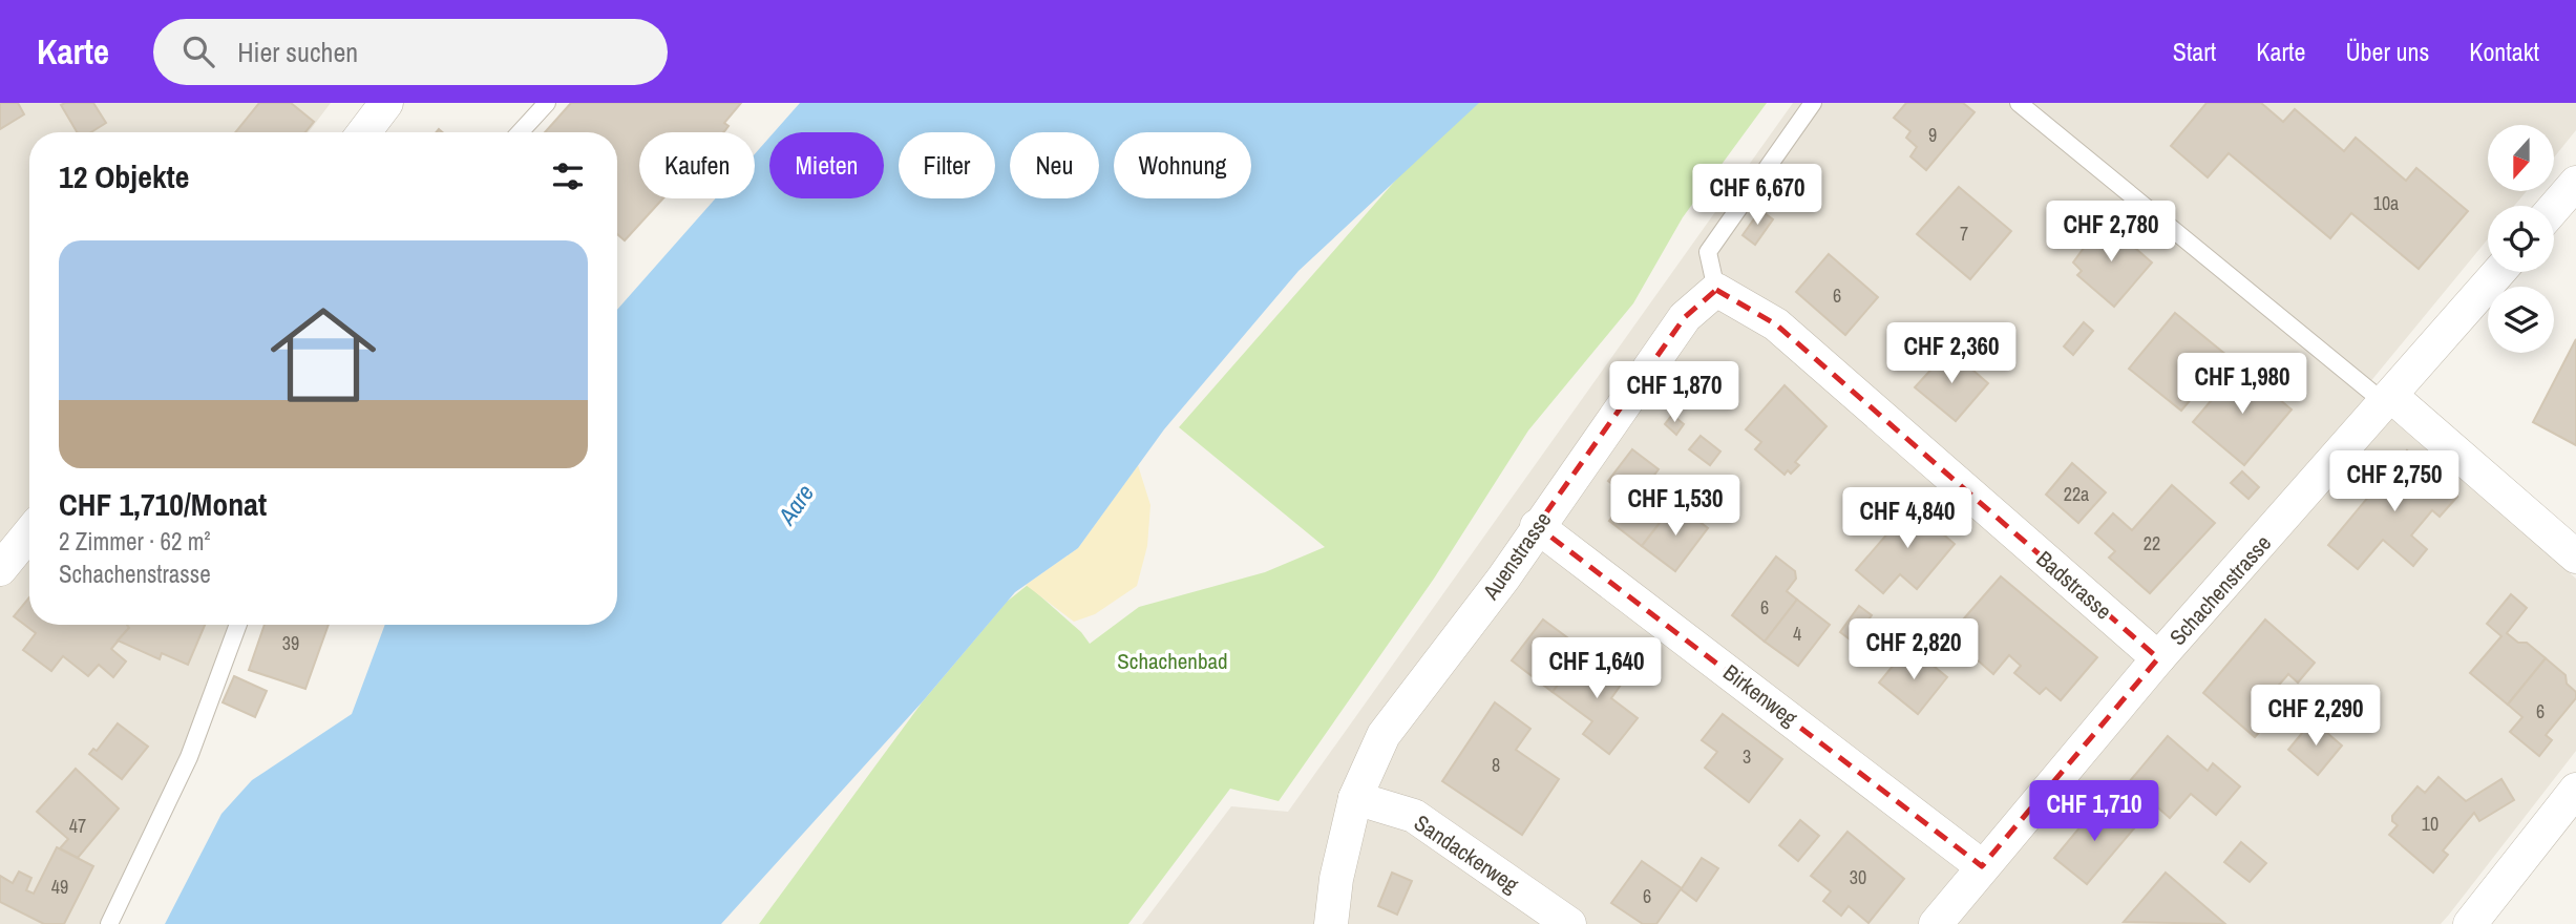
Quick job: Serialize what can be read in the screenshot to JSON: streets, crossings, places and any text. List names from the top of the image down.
{
  "streets": {
    "street": [
      "Auenstrasse",
      "Badstrasse",
      "Schachenstrasse",
      "Birkenweg",
      "Sandackerweg"
    ]
  },
  "crossings": [
    ["Auenstrasse", "Badstrasse"],
    ["Auenstrasse", "Birkenweg"],
    ["Auenstrasse", "Sandackerweg"],
    ["Badstrasse", "Schachenstrasse"],
    ["Schachenstrasse", "Birkenweg"]
  ],
  "water": ["Aare"],
  "parks": ["Schachenbad"],
  "house_numbers": [
    "9",
    "10a",
    "7",
    "6",
    "22a",
    "22",
    "6",
    "4",
    "39",
    "6",
    "3",
    "8",
    "10",
    "47",
    "30",
    "49",
    "6"
  ],
  "north": "bottom",
  "page": {
    "header": "Karte",
    "search": "Hier suchen",
    "nav": [
      "Start",
      "Karte",
      "Über uns",
      "Kontakt"
    ],
    "chip": [
      "Kaufen",
      "Mieten",
      "Filter",
      "Neu",
      "Wohnung"
    ],
    "heading": "12 Objekte",
    "price": [
      "CHF 6,670",
      "CHF 2,780",
      "CHF 2,360",
      "CHF 1,980",
      "CHF 1,870",
      "CHF 2,750",
      "CHF 1,530",
      "CHF 4,840",
      "CHF 2,820",
      "CHF 1,640",
      "CHF 2,290",
      "CHF 1,710"
    ],
    "list": [
      {
        "name": "CHF 1,710/Monat",
        "note": "2 Zimmer · 62 m² · Schachenstrasse"
      }
    ]
  }
}
